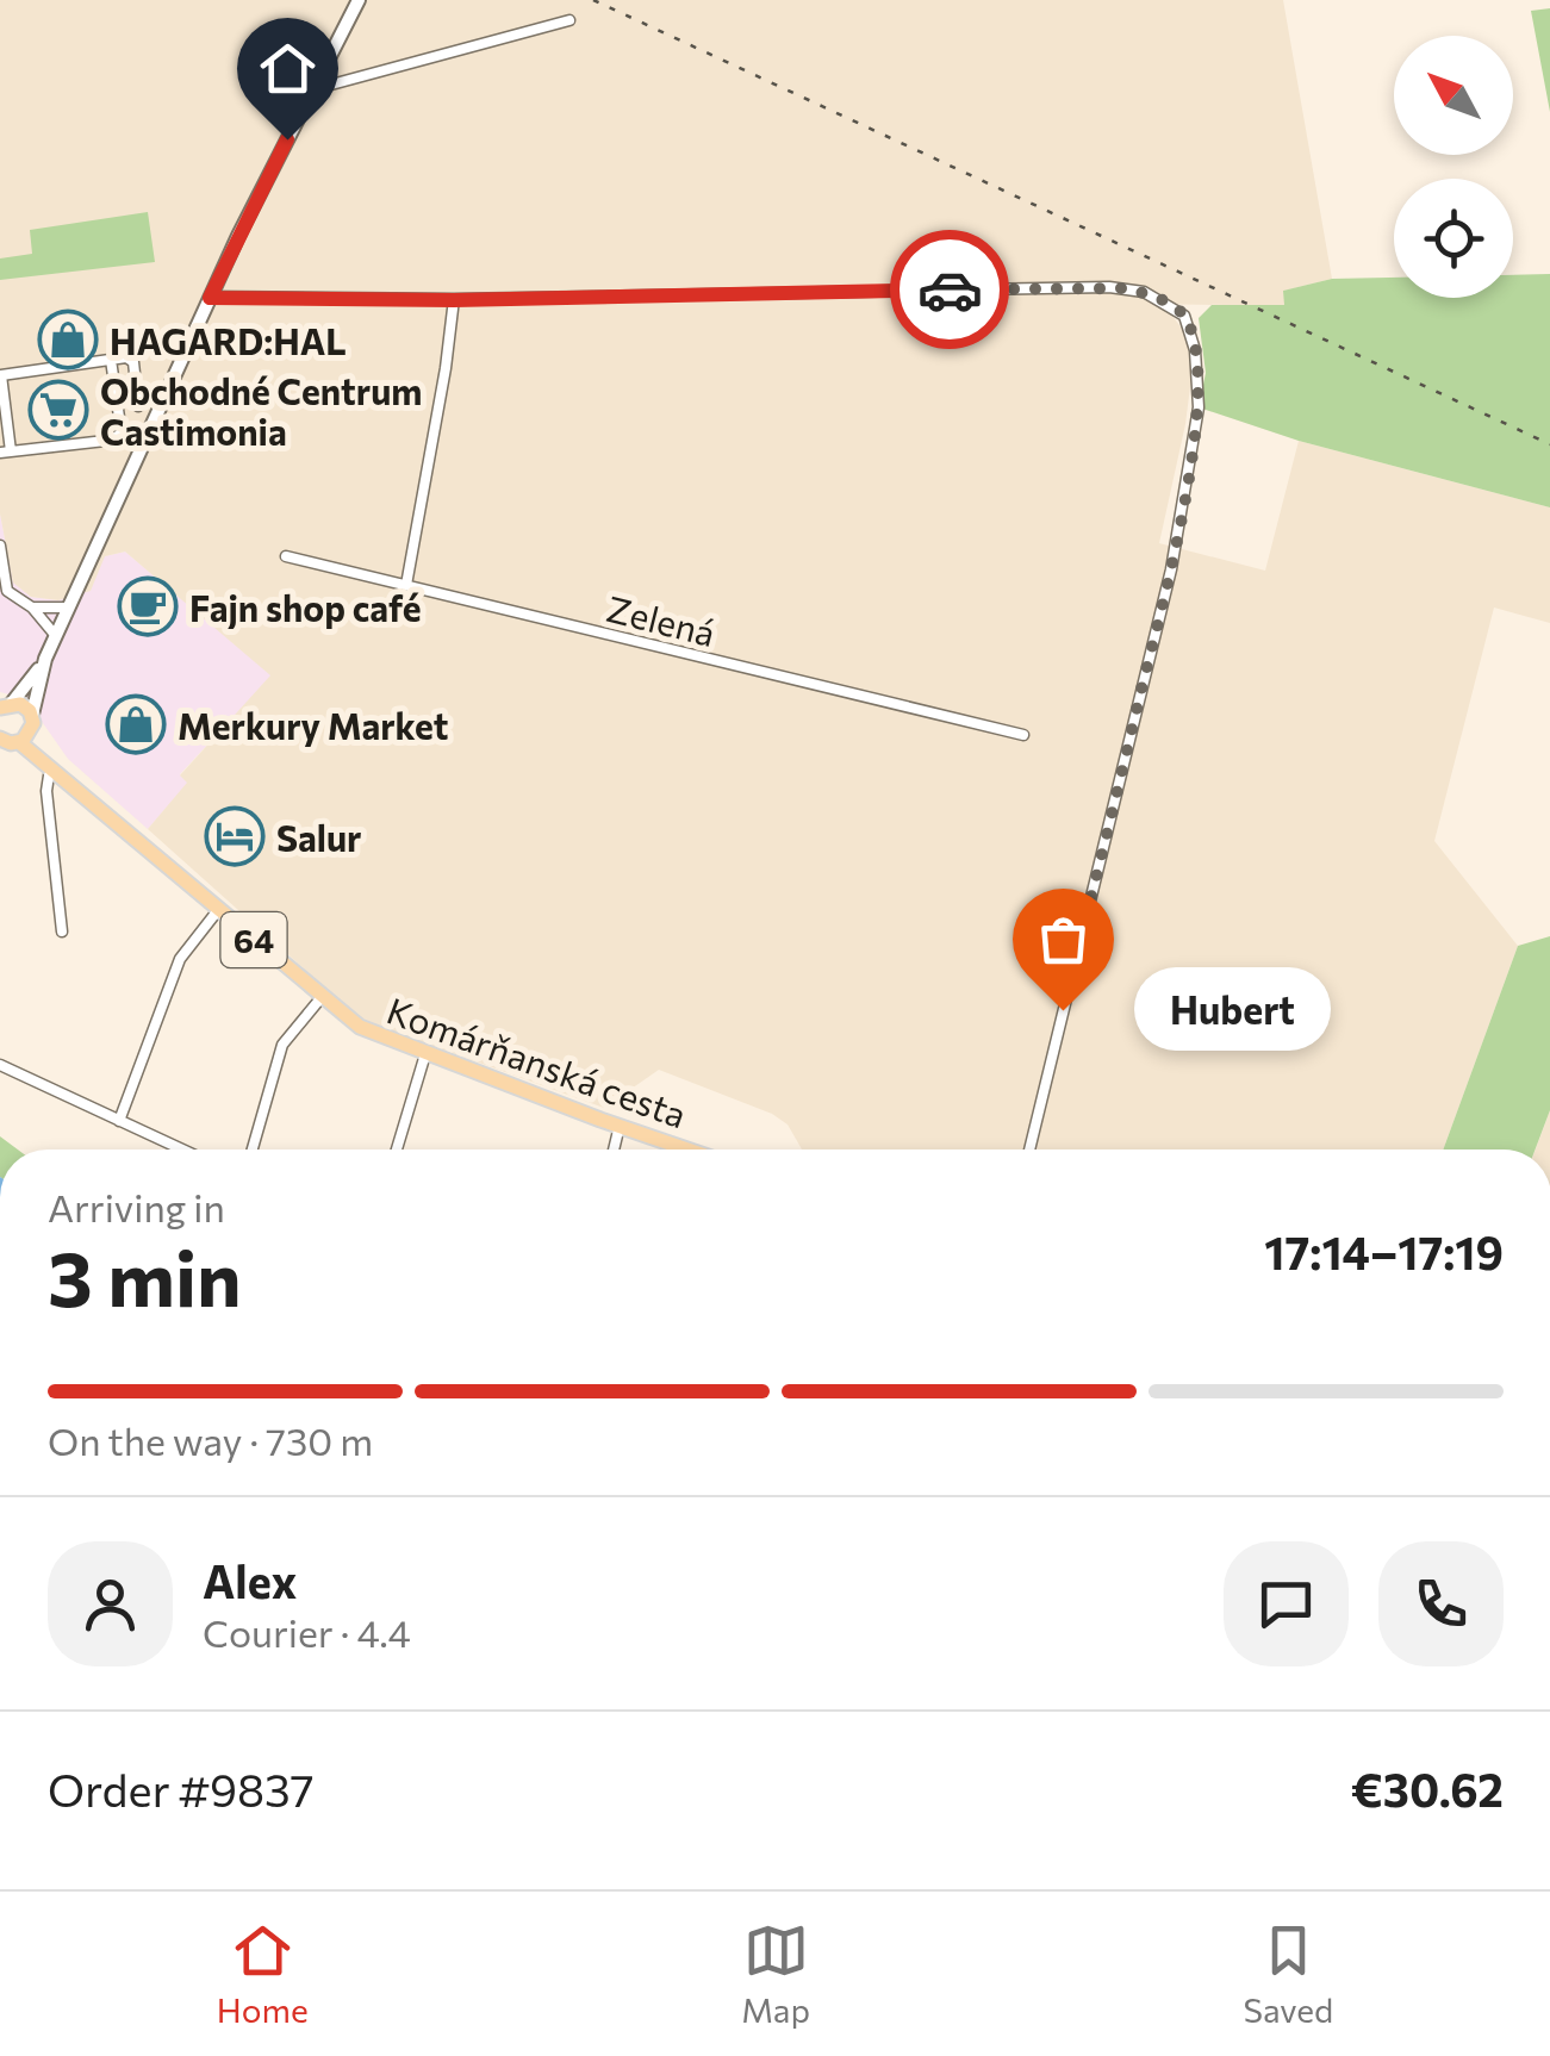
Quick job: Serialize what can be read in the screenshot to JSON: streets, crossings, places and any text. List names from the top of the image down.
{
  "streets": {
    "main road": ["64", "Komárňanská cesta"],
    "street": ["Zelená"]
  },
  "crossings": [
    ["64", "Komárňanská cesta"]
  ],
  "places": {
    "shop": ["HAGARD:HAL", "Merkury Market"],
    "supermarket": ["Obchodné Centrum Castimonia"],
    "cafe": ["Fajn shop café"],
    "hotel": ["Salur"],
    "other": ["Hubert"]
  },
  "north": "top left",
  "page": {
    "bubble": "Hubert",
    "heading": ["3 min", "Arriving in", "17:14–17:19"],
    "panel": [
      "Alex",
      "Courier · 4.4",
      "Order #9837",
      "€30.62"
    ],
    "bar": "On the way · 730 m",
    "tabs": ["Home", "Map", "Saved"]
  }
}
